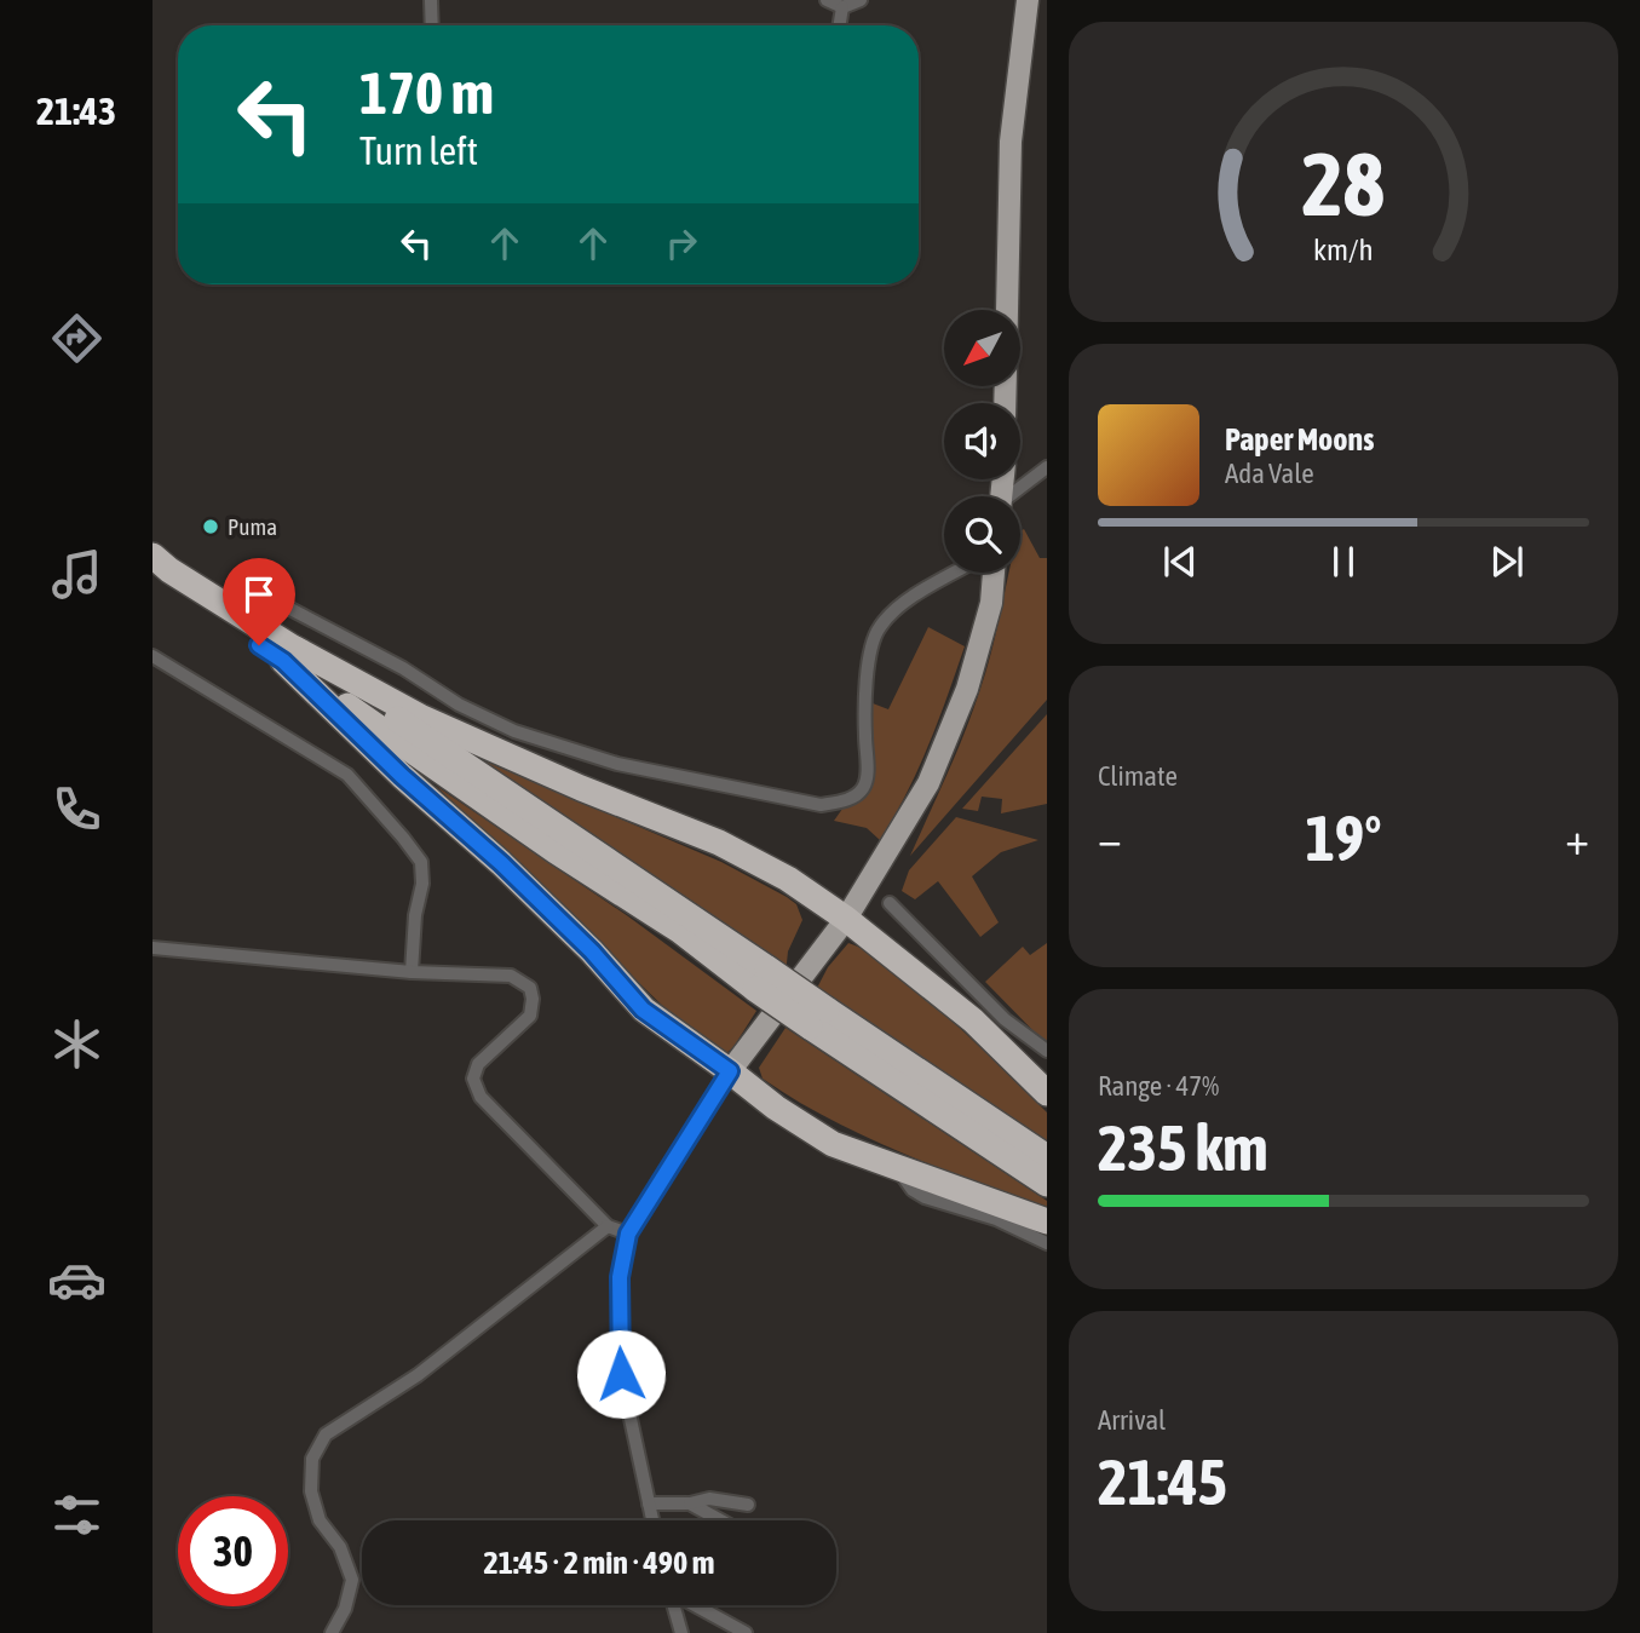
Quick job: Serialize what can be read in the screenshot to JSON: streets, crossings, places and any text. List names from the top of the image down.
{
  "places": ["Puma"],
  "north": "bottom left",
  "page": {
    "tabs": "21:43",
    "turn": ["170 m", "Turn left"],
    "song": ["Paper Moons", "Ada Vale"],
    "tile": [
      "Climate",
      ["Range · 47%", "235 km"],
      ["Arrival", "21:45"]
    ],
    "heat": ["−", "19°", "+"],
    "limit": "30",
    "trip": "21:45 · 2 min · 490 m",
    "gauge": ["28", "km/h"]
  }
}
